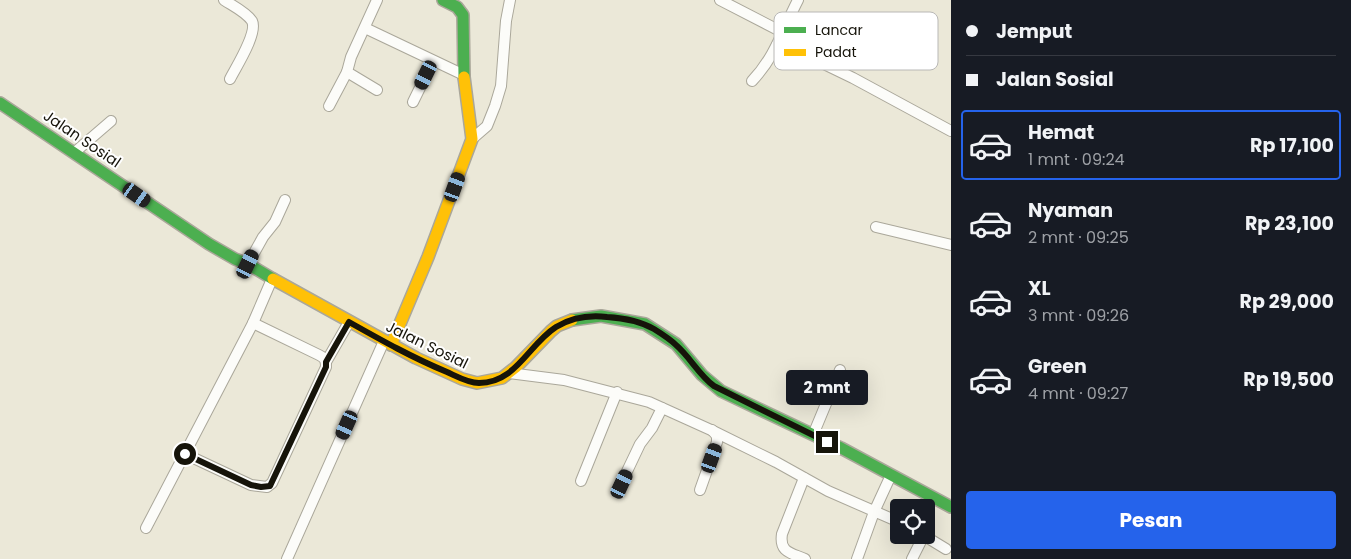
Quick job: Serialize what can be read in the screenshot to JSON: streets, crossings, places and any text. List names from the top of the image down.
{
  "streets": {
    "street": ["Jalan Sosial"]
  },
  "legend": ["Lancar", "Padat"],
  "page": {
    "banner": ["Jemput", "Jalan Sosial"],
    "list": [
      {
        "name": "Hemat",
        "note": "1 mnt · 09:24",
        "value": "Rp 17,100"
      },
      {
        "name": "Nyaman",
        "note": "2 mnt · 09:25",
        "value": "Rp 23,100"
      },
      {
        "name": "XL",
        "note": "3 mnt · 09:26",
        "value": "Rp 29,000"
      },
      {
        "name": "Green",
        "note": "4 mnt · 09:27",
        "value": "Rp 19,500"
      }
    ],
    "bubble": "2 mnt",
    "buttons": "Pesan"
  }
}
